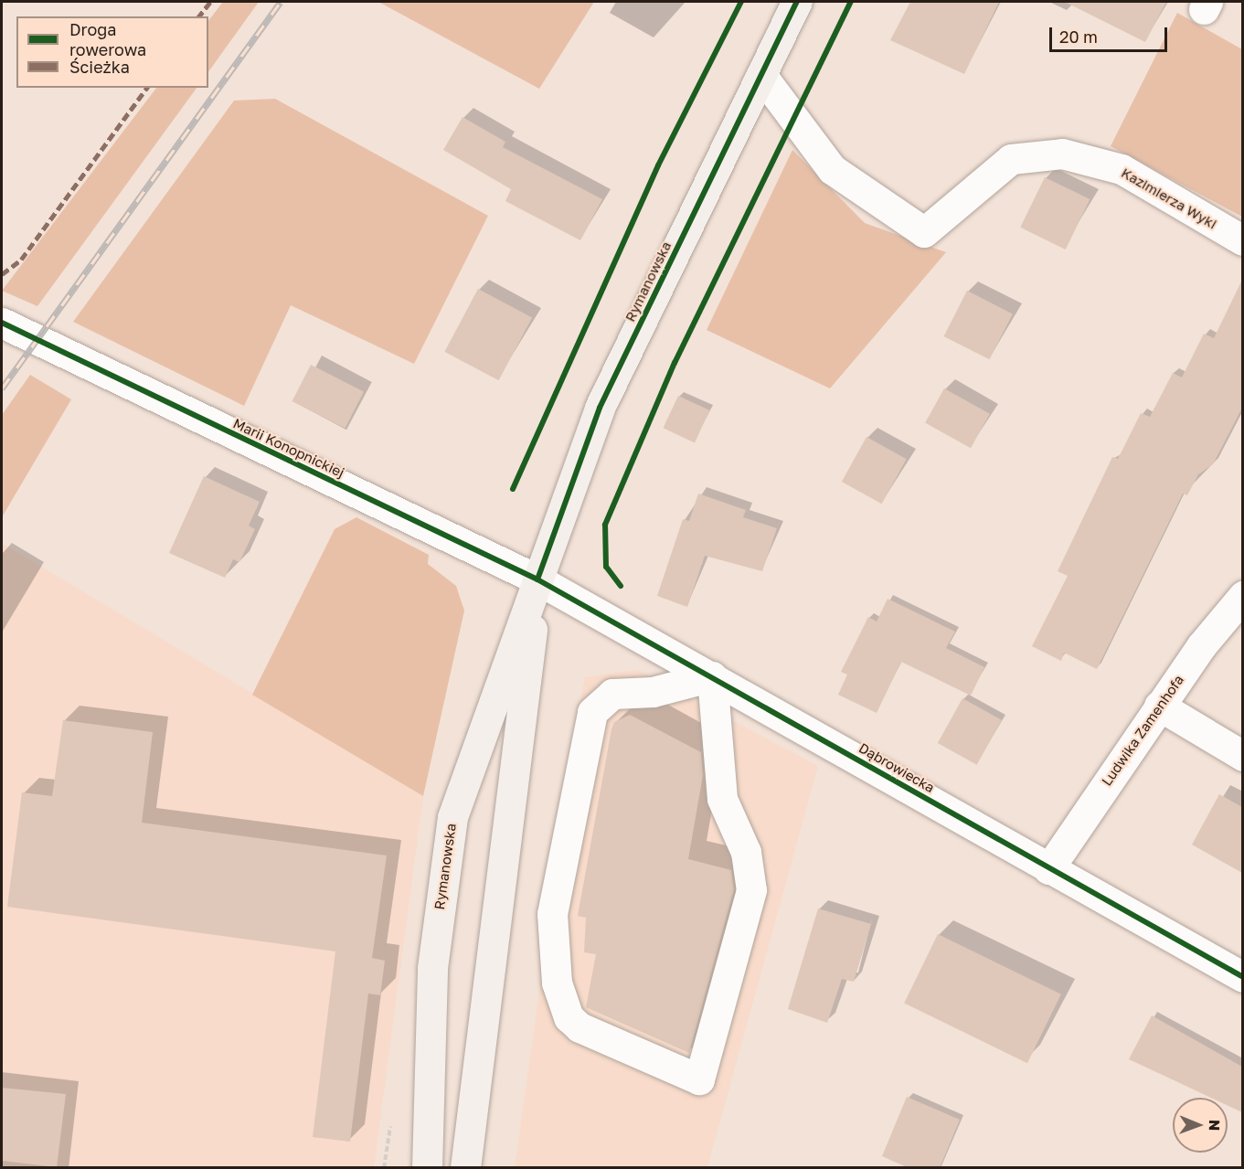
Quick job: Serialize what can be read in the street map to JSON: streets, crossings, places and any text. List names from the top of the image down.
{
  "streets": {
    "main road": ["Rymanowska"],
    "street": [
      "Kazimierza Wyki",
      "Marii Konopnickiej",
      "Ludwika Zamenhofa",
      "Dąbrowiecka"
    ]
  },
  "crossings": [
    ["Kazimierza Wyki", "Rymanowska"],
    ["Rymanowska", "Marii Konopnickiej"],
    ["Rymanowska", "Dąbrowiecka"],
    ["Marii Konopnickiej", "Dąbrowiecka"],
    ["Ludwika Zamenhofa", "Dąbrowiecka"]
  ],
  "legend": ["Droga rowerowa", "Ścieżka"],
  "scale_bar": "20 m",
  "north": "right"
}
